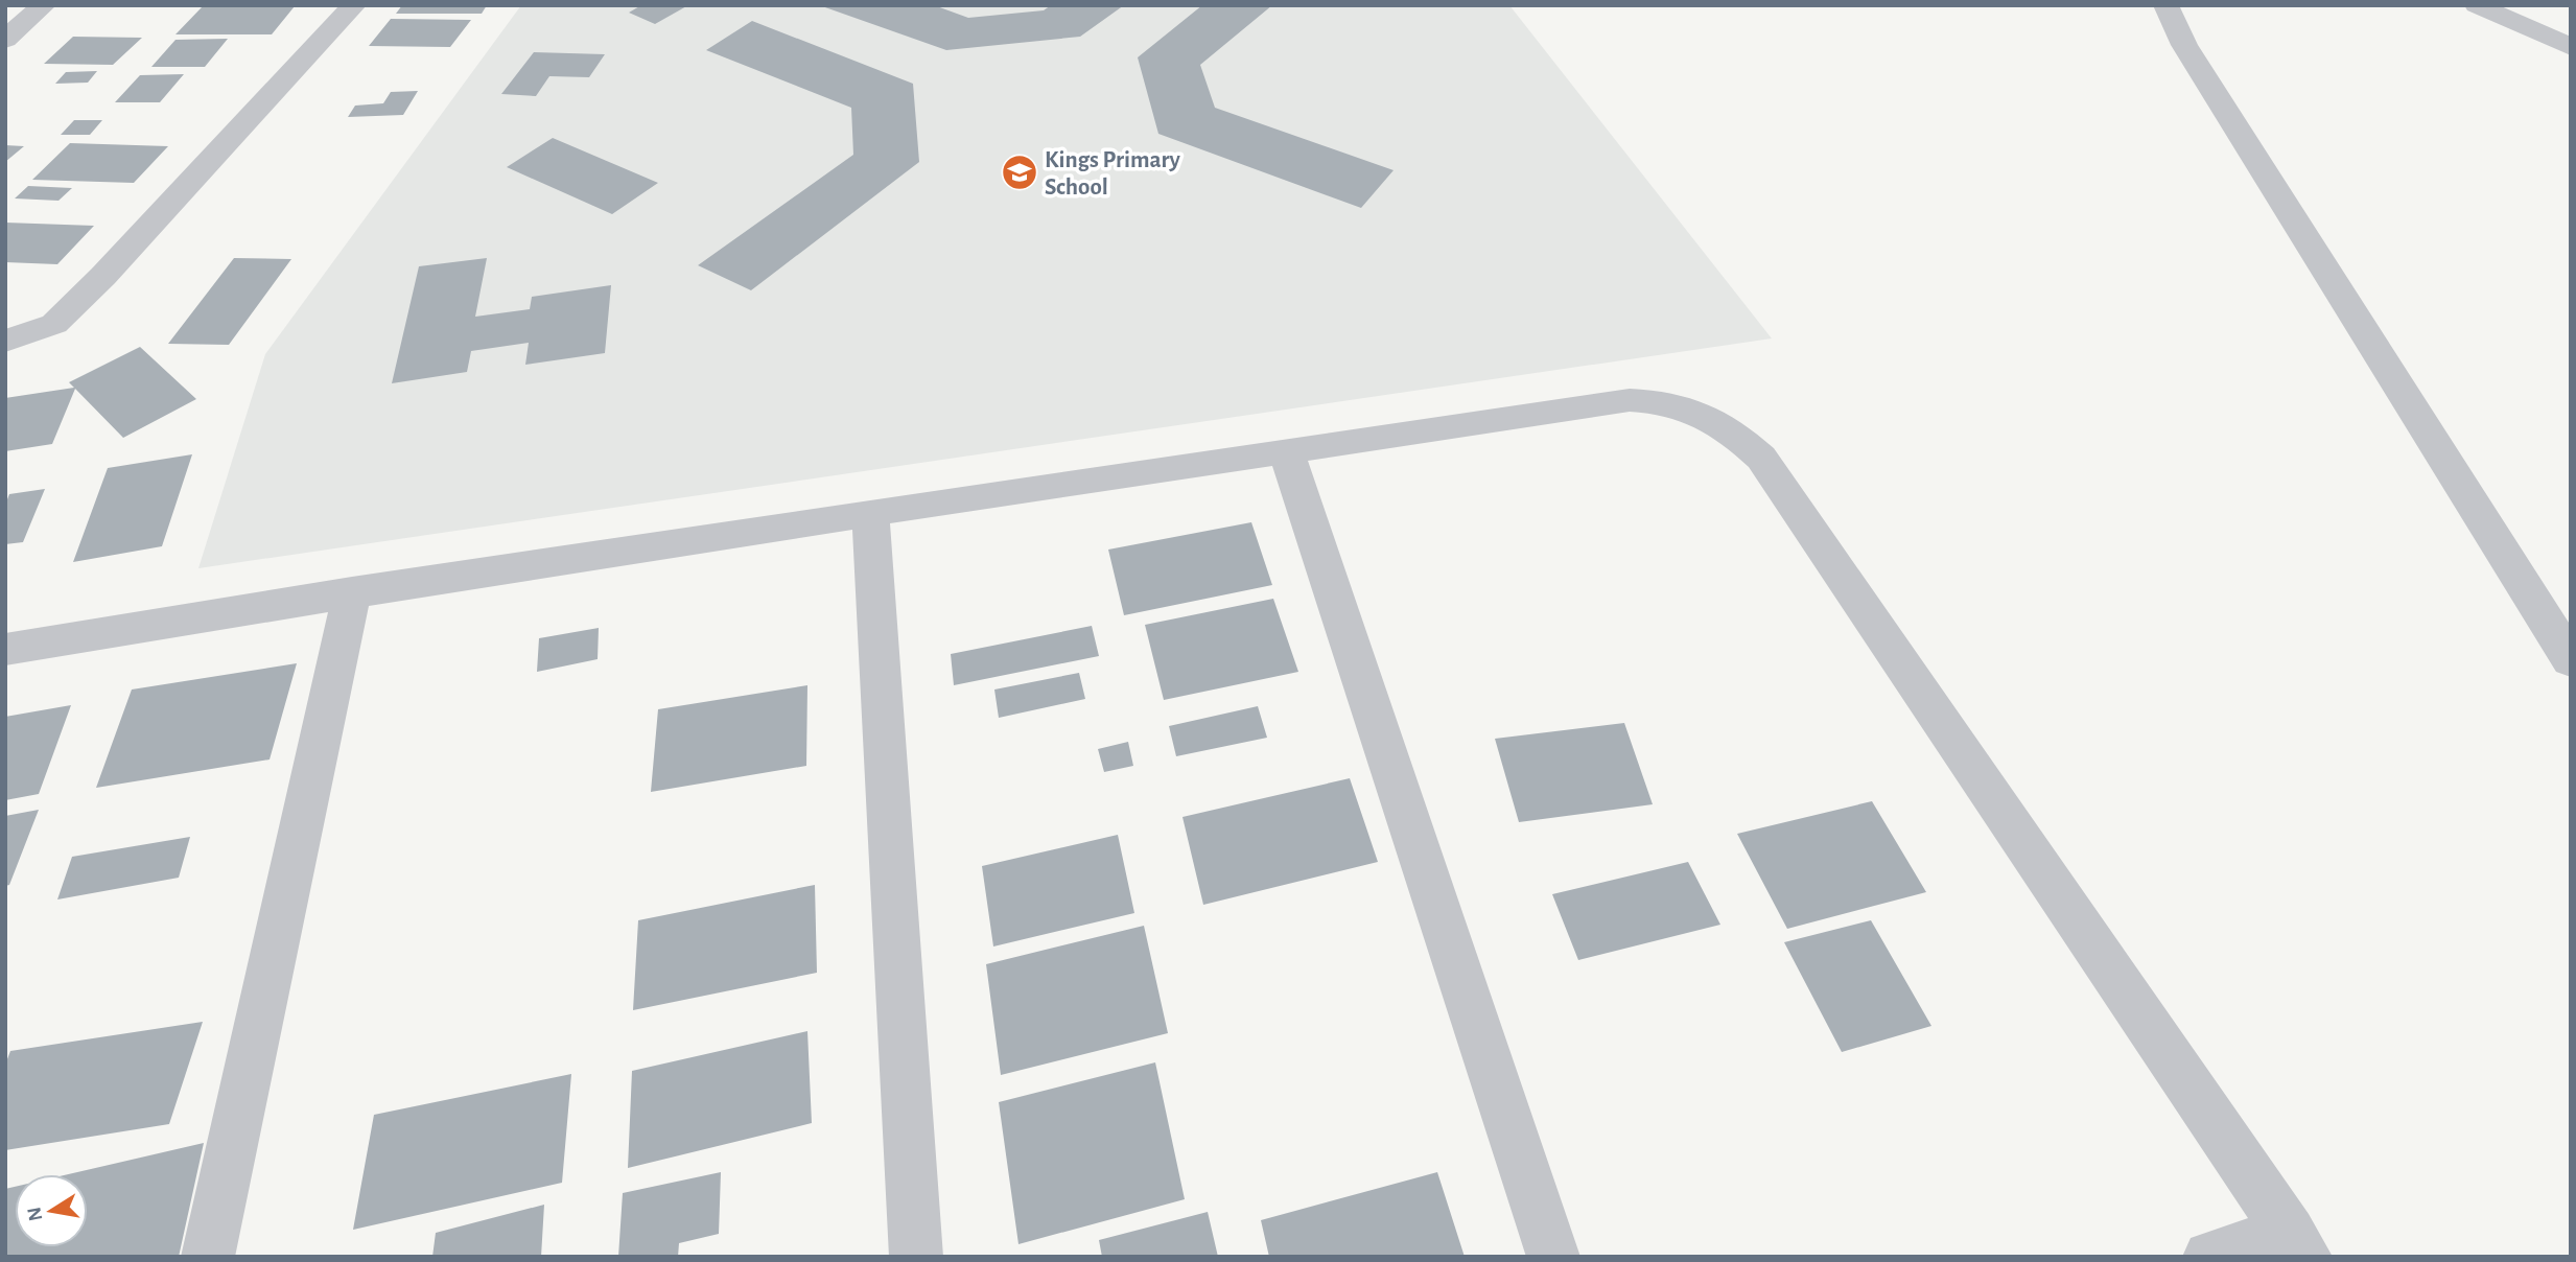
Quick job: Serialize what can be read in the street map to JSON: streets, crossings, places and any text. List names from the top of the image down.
{
  "places": {
    "school or university": ["Kings Primary School"]
  },
  "north": "left"
}
